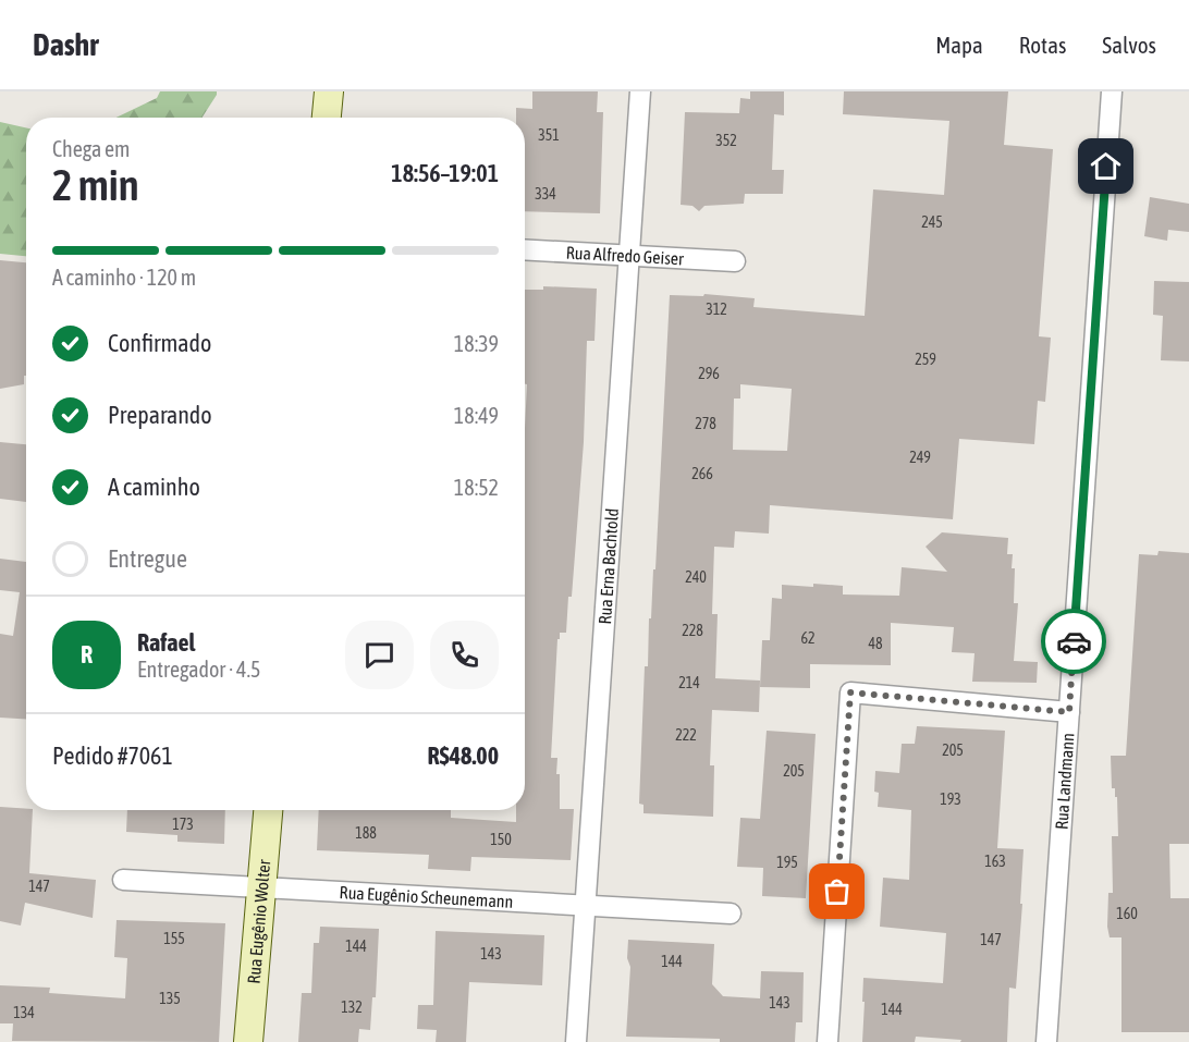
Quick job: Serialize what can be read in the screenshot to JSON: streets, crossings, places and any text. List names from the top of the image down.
{
  "streets": {
    "street": [
      "Rua Alfredo Geiser",
      "Rua Erna Bachtold",
      "Rua Landmann",
      "Rua Eugênio Scheunemann",
      "Rua Eugênio Wolter"
    ]
  },
  "crossings": [
    ["Rua Alfredo Geiser", "Rua Erna Bachtold"],
    ["Rua Erna Bachtold", "Rua Eugênio Scheunemann"],
    ["Rua Eugênio Scheunemann", "Rua Eugênio Wolter"]
  ],
  "house_numbers": [
    "351",
    "352",
    "334",
    "245",
    "312",
    "259",
    "296",
    "278",
    "249",
    "266",
    "240",
    "228",
    "62",
    "48",
    "214",
    "222",
    "205",
    "205",
    "193",
    "173",
    "188",
    "150",
    "163",
    "195",
    "147",
    "160",
    "155",
    "147",
    "144",
    "143",
    "144",
    "135",
    "143",
    "132",
    "144",
    "134"
  ],
  "page": {
    "header": "Dashr",
    "nav": ["Mapa", "Rotas", "Salvos"],
    "heading": ["2 min", "Chega em", "18:56–19:01"],
    "panel": [
      "Rafael",
      "Entregador · 4.5",
      "Pedido #7061",
      "R$48.00"
    ],
    "bar": "A caminho · 120 m",
    "list": [
      ["Confirmado", "18:39"],
      ["Preparando", "18:49"],
      ["A caminho", "18:52"],
      "Entregue"
    ],
    "round": "R"
  }
}
